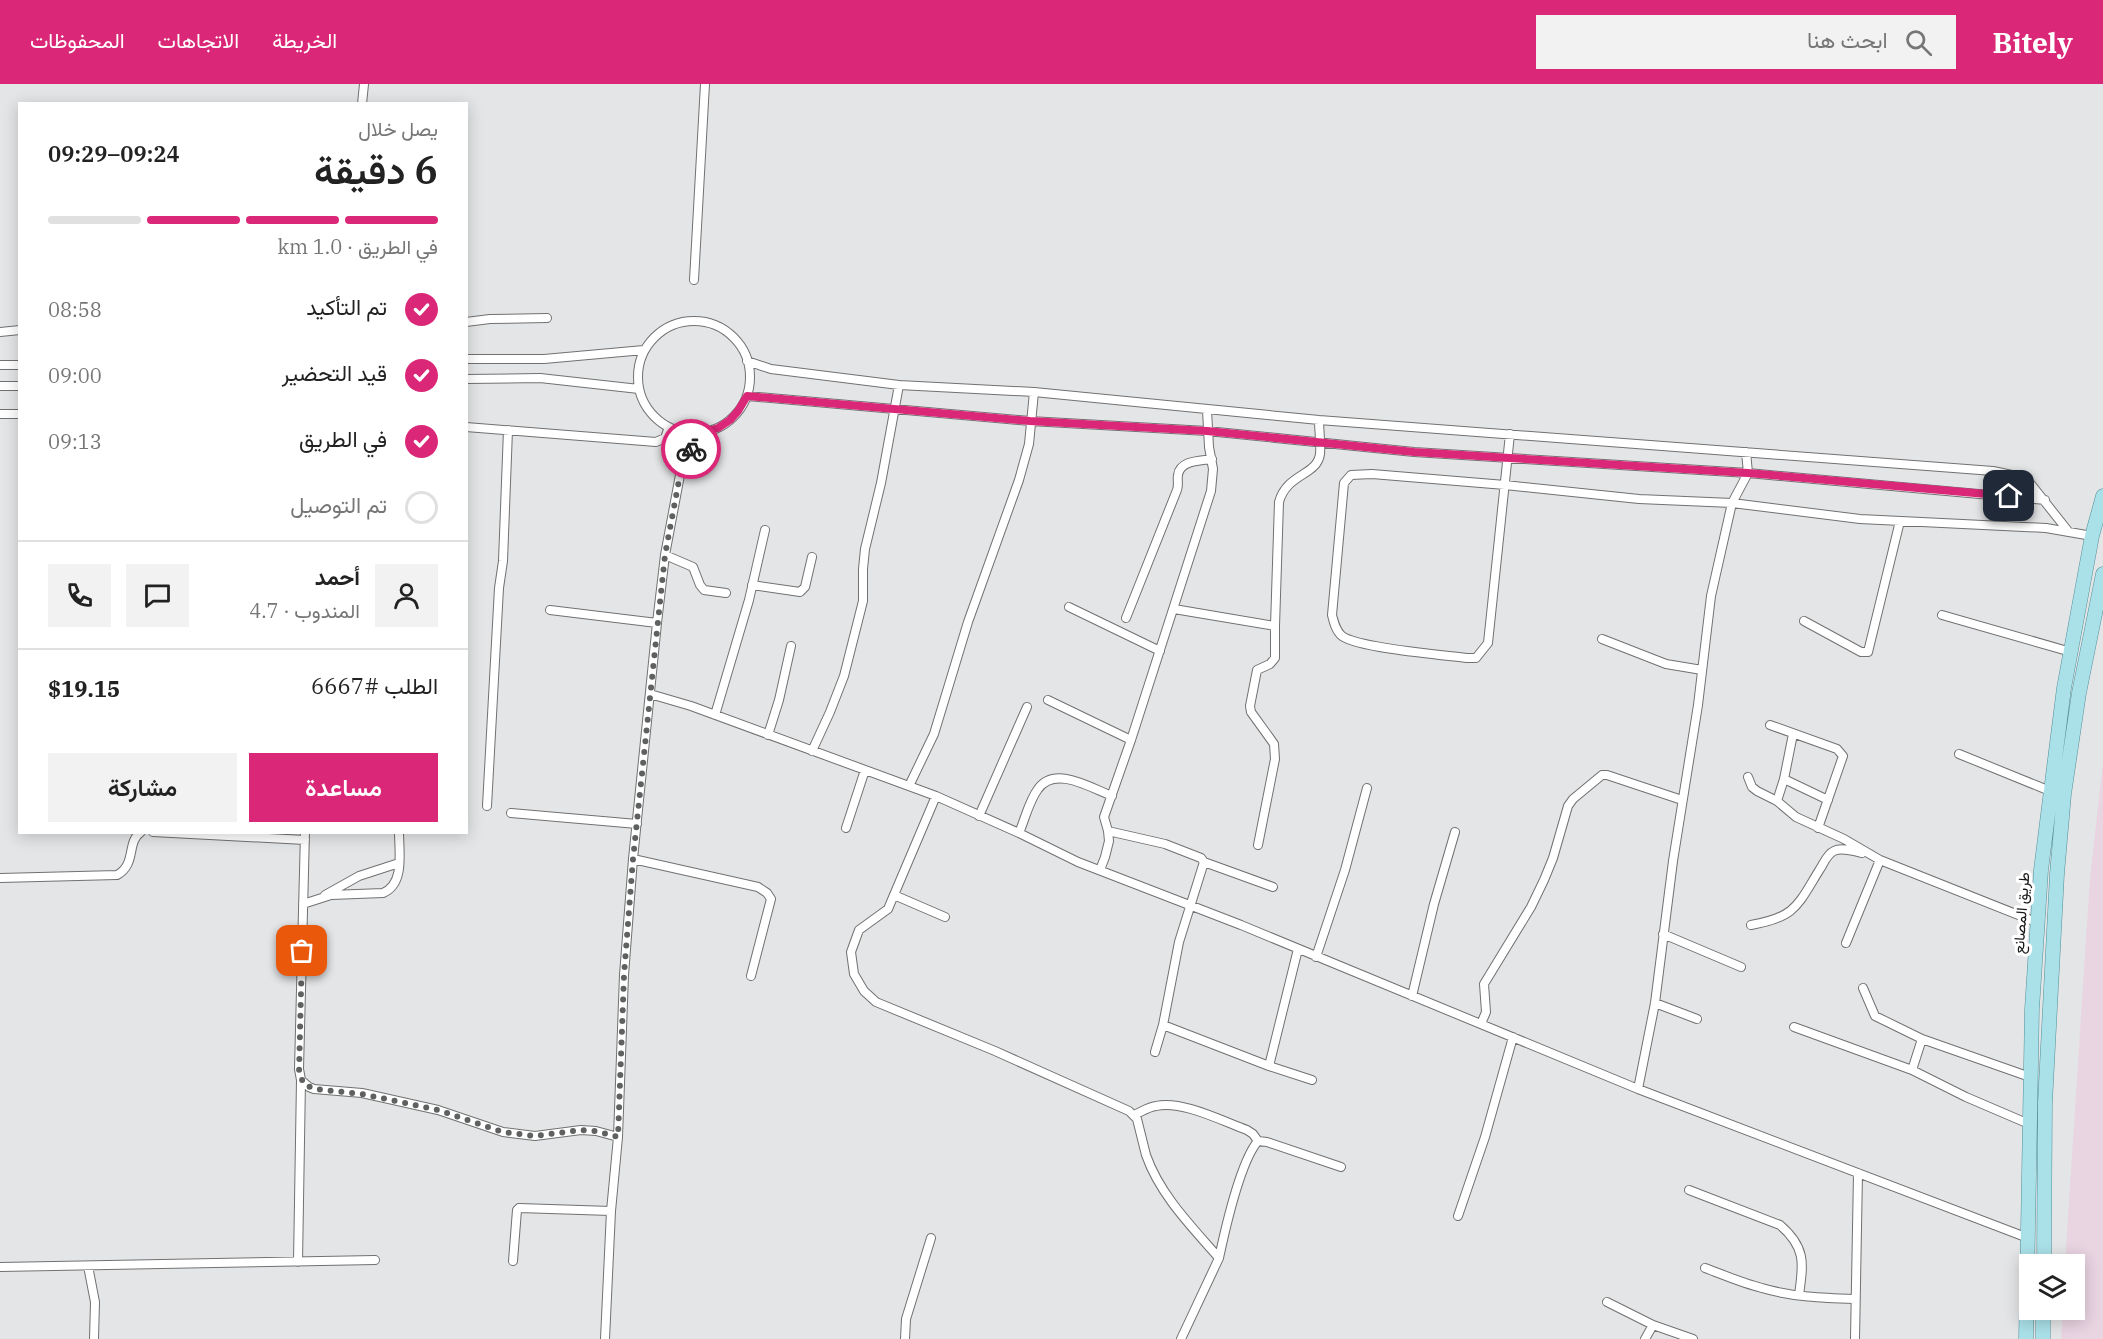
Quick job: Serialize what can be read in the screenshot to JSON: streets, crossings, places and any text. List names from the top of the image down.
{
  "streets": {
    "main road": ["طريق المصانع"]
  },
  "page": {
    "header": "Bitely",
    "search": "ابحث هنا",
    "nav": ["الخريطة", "الاتجاهات", "المحفوظات"],
    "heading": ["6 دقيقة", "يصل خلال", "09:24–09:29"],
    "panel": [
      "أحمد",
      "المندوب · 4.7",
      "الطلب #6667",
      "$19.15"
    ],
    "bar": "في الطريق · 1.0 km",
    "list": [
      ["تم التأكيد", "08:58"],
      ["قيد التحضير", "09:00"],
      ["في الطريق", "09:13"],
      "تم التوصيل"
    ],
    "buttons": ["مساعدة", "مشاركة"]
  }
}
